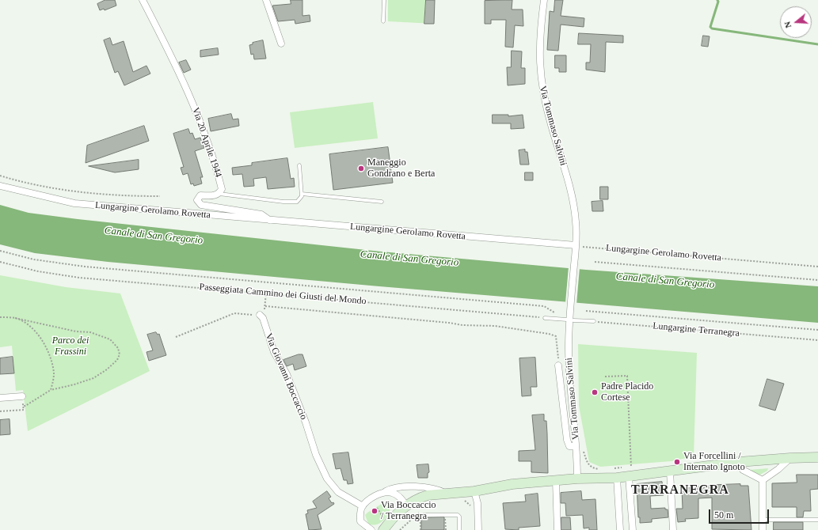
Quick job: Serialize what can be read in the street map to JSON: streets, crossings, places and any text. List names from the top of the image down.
{
  "streets": {
    "street": [
      "Via Tommaso Salvini",
      "Via 20 Aprile 1944",
      "Lungargine Gerolamo Rovetta",
      "Via Giovanni Boccaccio"
    ],
    "path": ["Passeggiata Cammino dei Giusti del Mondo", "Lungargine Terranegra"]
  },
  "crossings": [
    ["Via Tommaso Salvini", "Lungargine Gerolamo Rovetta"]
  ],
  "districts": ["TERRANEGRA"],
  "water": ["Canale di San Gregorio"],
  "parks": ["Parco dei Frassini"],
  "places": [
    "Maneggio Gondrano e Berta",
    "Padre Placido Cortese",
    "Via Forcellini / Internato Ignoto",
    "Via Boccaccio / Terranegra"
  ],
  "scale_bar": "50 m",
  "north": "left"
}
